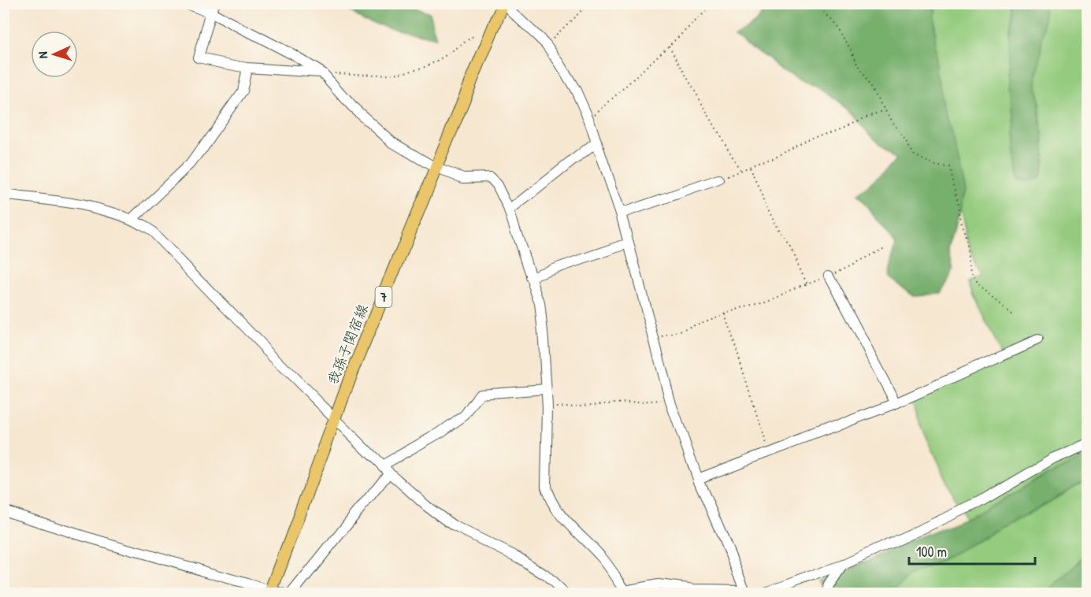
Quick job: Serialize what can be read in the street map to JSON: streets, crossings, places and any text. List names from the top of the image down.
{
  "streets": {
    "main road": ["7", "我孫子関宿線"]
  },
  "scale_bar": "100 m",
  "north": "left"
}
